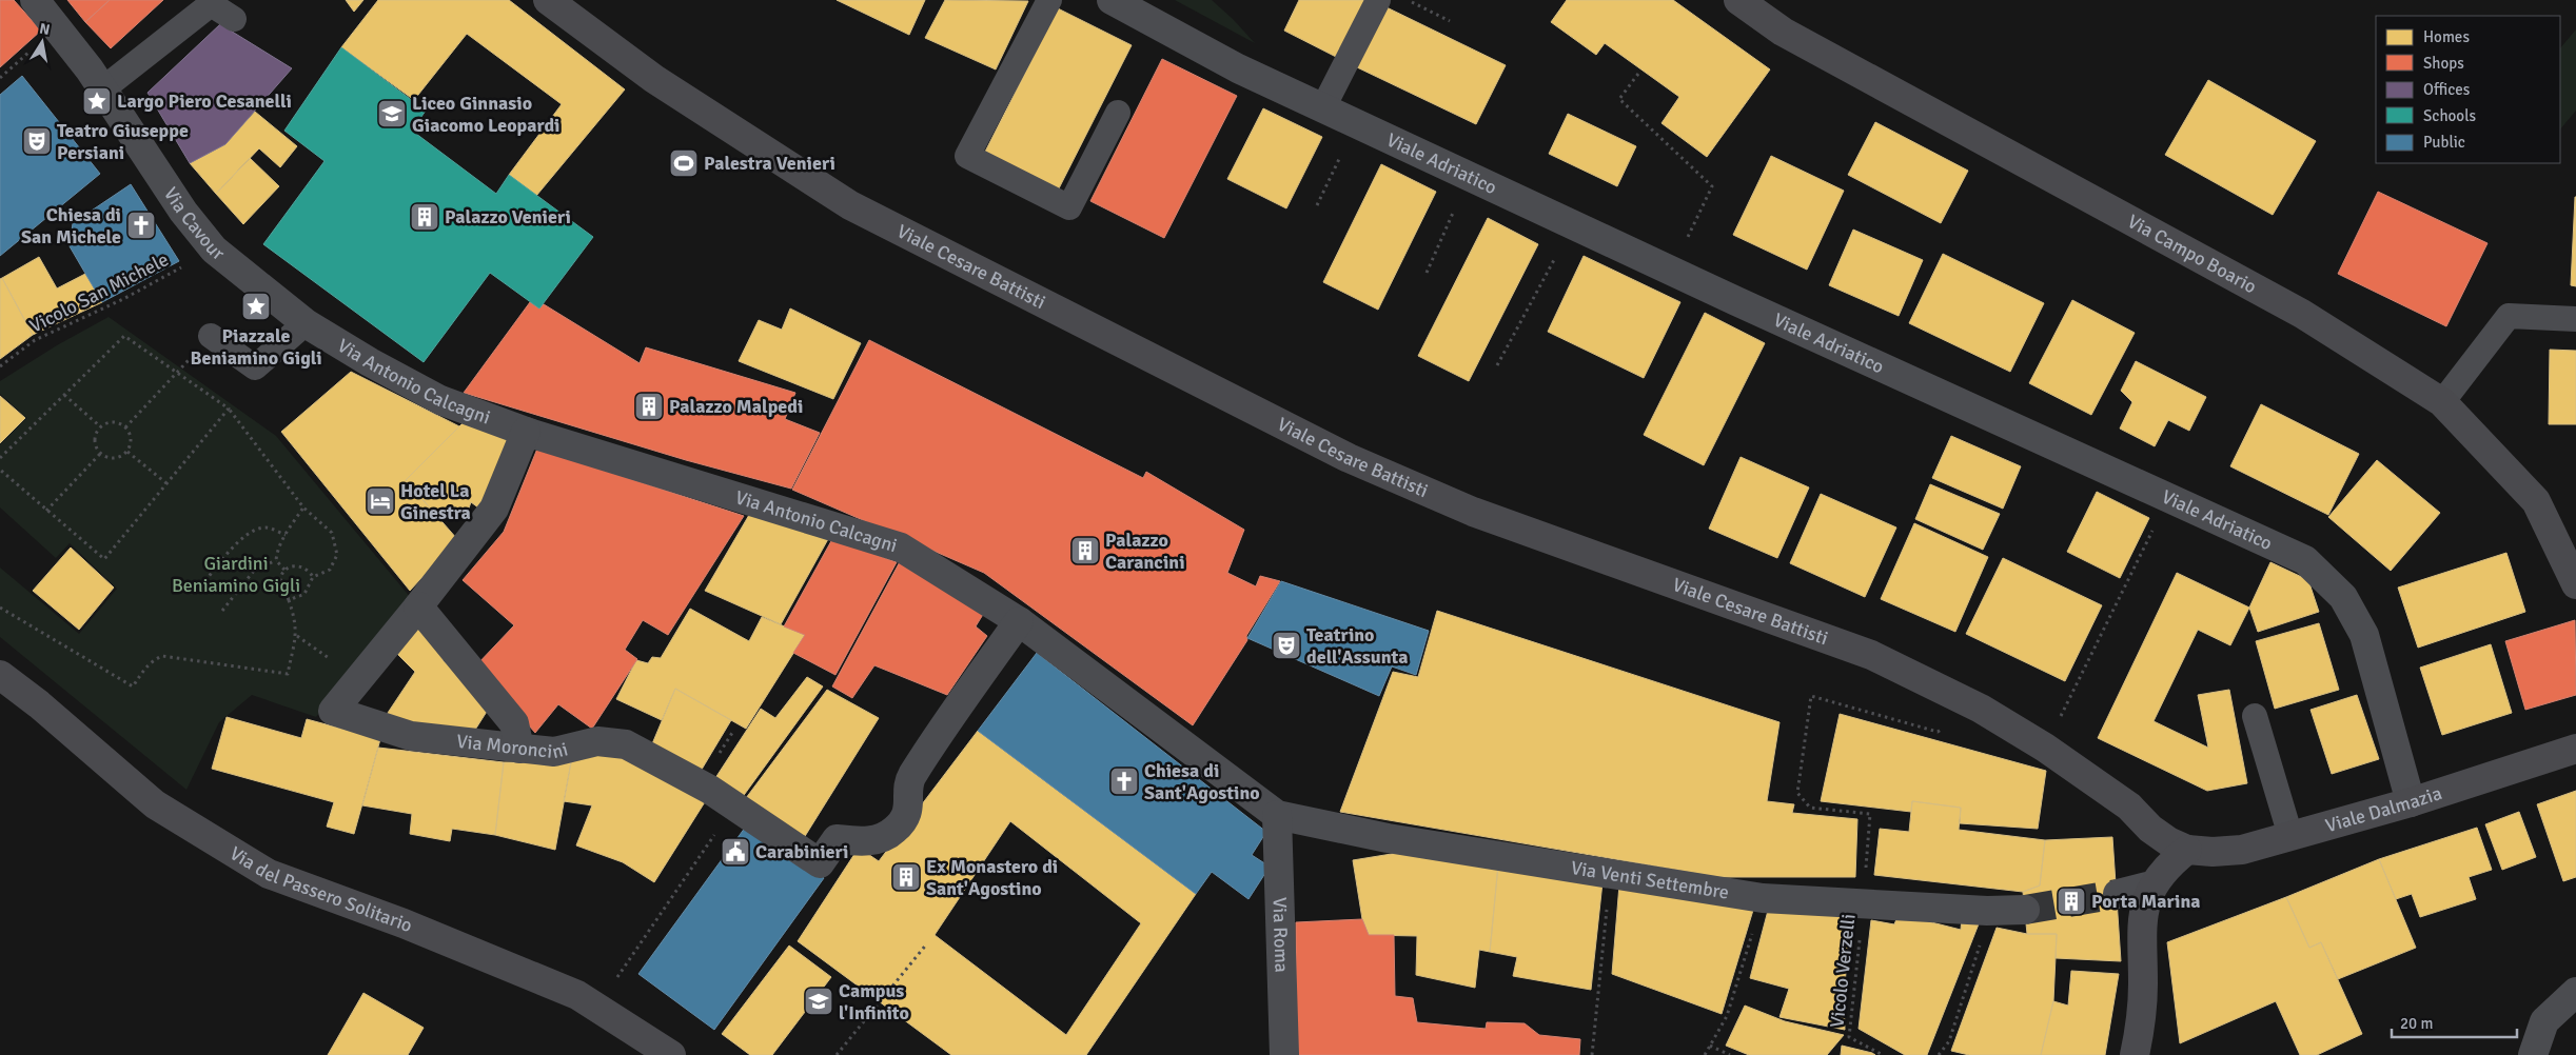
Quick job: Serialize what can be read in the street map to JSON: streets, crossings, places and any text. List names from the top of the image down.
{
  "streets": {
    "street": [
      "Viale Adriatico",
      "Via Cavour",
      "Via Campo Boario",
      "Viale Cesare Battisti",
      "Via Antonio Calcagni",
      "Via Moroncini",
      "Viale Dalmazia",
      "Via Venti Settembre",
      "Via del Passero Solitario",
      "Via Roma"
    ],
    "path": ["Vicolo San Michele", "Vicolo Verzelli"]
  },
  "crossings": [
    ["Viale Adriatico", "Viale Dalmazia"],
    ["Via Cavour", "Vicolo San Michele"],
    ["Via Cavour", "Via Antonio Calcagni"],
    ["Viale Cesare Battisti", "Viale Dalmazia"],
    ["Via Antonio Calcagni", "Via Moroncini"],
    ["Via Antonio Calcagni", "Via Venti Settembre"],
    ["Via Antonio Calcagni", "Via Roma"],
    ["Via Venti Settembre", "Via Roma"],
    ["Via Venti Settembre", "Vicolo Verzelli"]
  ],
  "parks": ["Giardini Beniamino Gigli"],
  "places": {
    "place": ["Largo Piero Cesanelli", "Piazzale Beniamino Gigli"],
    "school or university": ["Liceo Ginnasio Giacomo Leopardi", "Campus l'Infinito"],
    "theatre": ["Teatro Giuseppe Persiani", "Teatrino dell'Assunta"],
    "sports": ["Palestra Venieri"],
    "building": [
      "Palazzo Venieri",
      "Palazzo Malpedi",
      "Palazzo Carancini",
      "Ex Monastero di Sant'Agostino",
      "Porta Marina"
    ],
    "church": ["Chiesa di San Michele", "Chiesa di Sant'Agostino"],
    "hotel": ["Hotel La Ginestra"],
    "public building": ["Carabinieri"]
  },
  "legend": [
    "Homes",
    "Shops",
    "Offices",
    "Schools",
    "Public"
  ],
  "scale_bar": "20 m",
  "north": "top"
}
